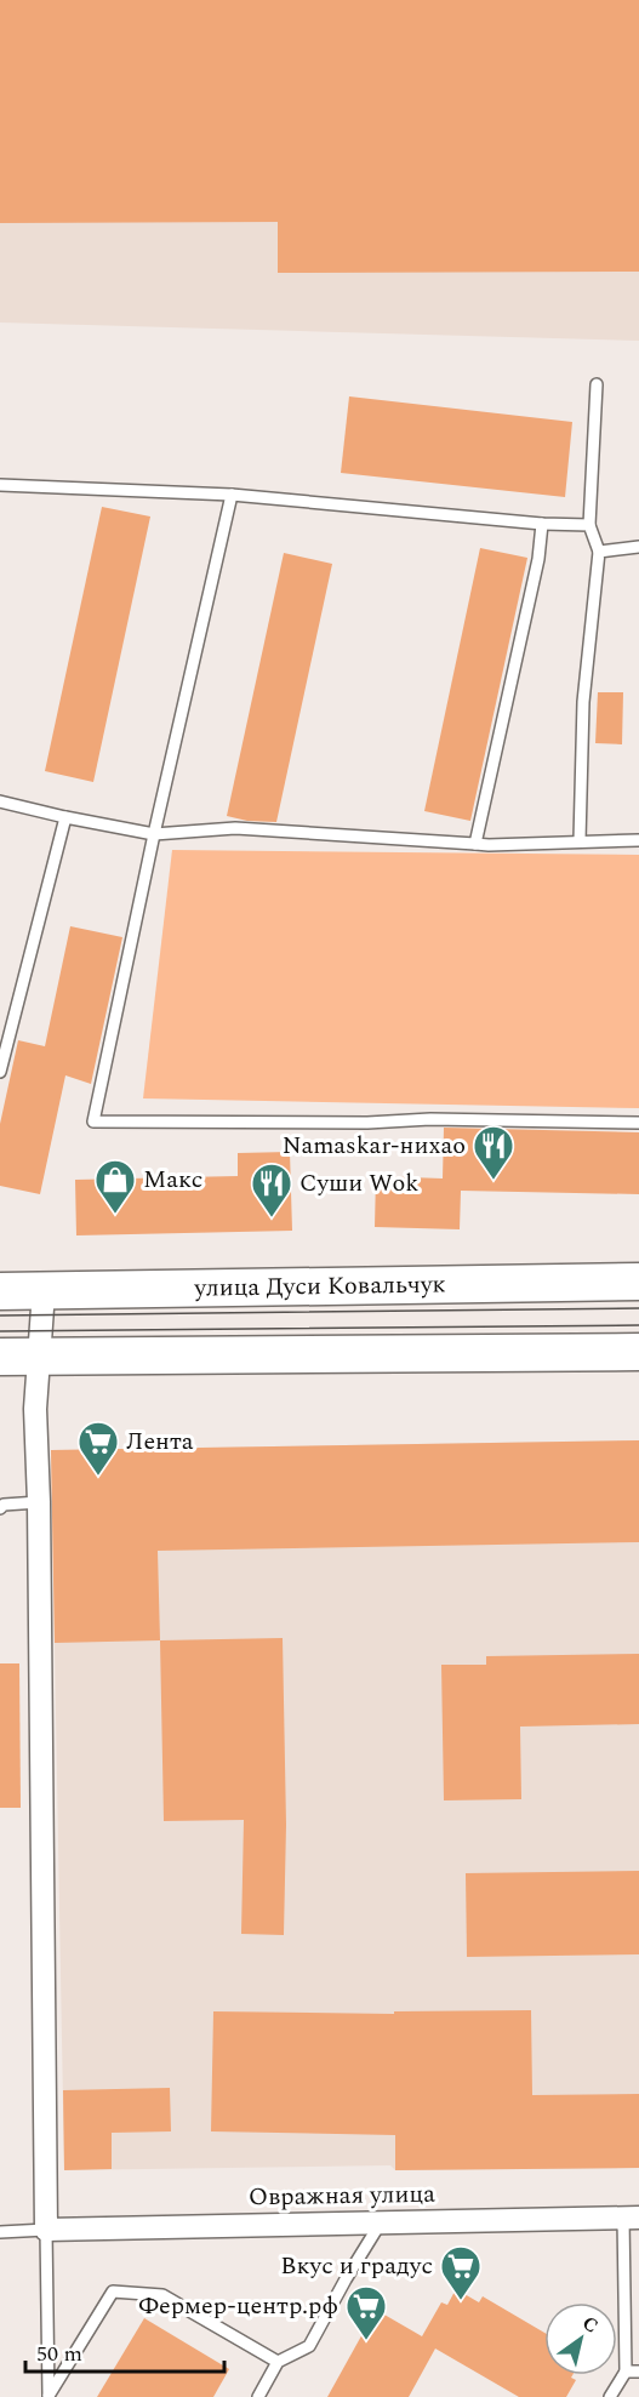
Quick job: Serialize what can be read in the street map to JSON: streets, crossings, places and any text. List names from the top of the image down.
{
  "streets": {
    "main road": ["улица Дуси Ковальчук"],
    "street": ["Овражная улица"]
  },
  "places": {
    "restaurant": ["Namaskar-нихао", "Суши Wok"],
    "shop": ["Макс"],
    "supermarket": ["Лента", "Вкус и градус", "Фермер-центр.рф"]
  },
  "scale_bar": "50 m",
  "north": "top right"
}
